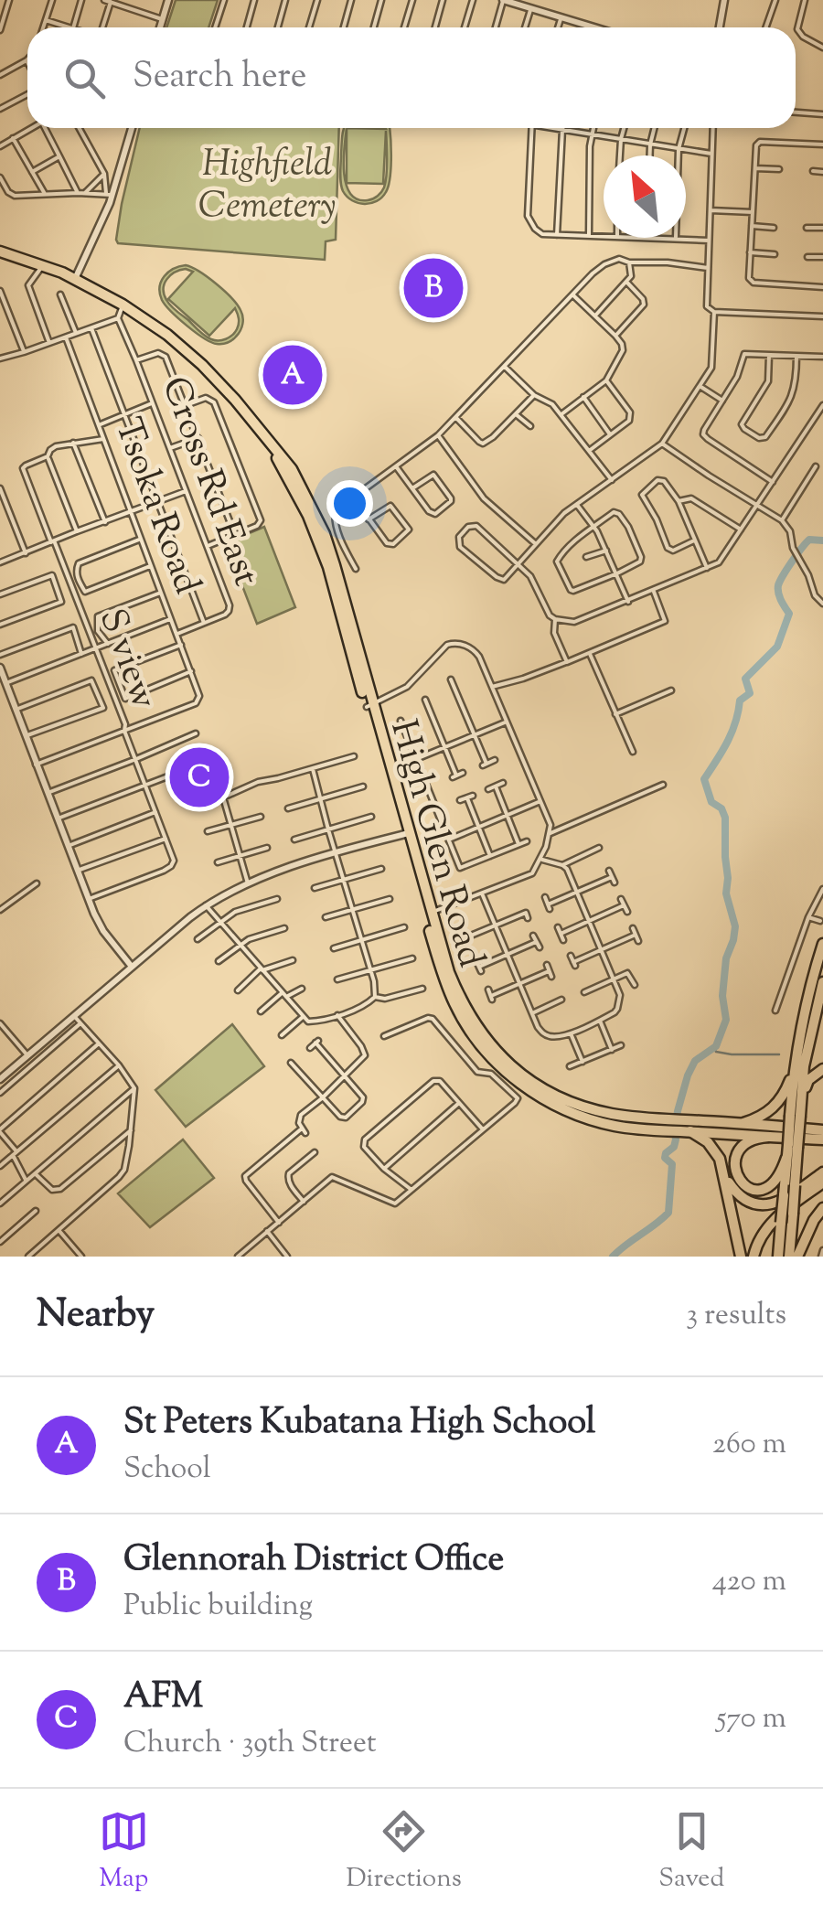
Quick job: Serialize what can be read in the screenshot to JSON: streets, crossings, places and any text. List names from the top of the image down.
{
  "streets": {
    "main road": ["High Glen Road"],
    "street": ["Cross Rd East", "Tsoka Road", "S view"]
  },
  "crossings": [
    ["Cross Rd East", "Tsoka Road"],
    ["Tsoka Road", "S view"]
  ],
  "parks": ["Highfield Cemetery"],
  "north": "top left",
  "page": {
    "search": "Search here",
    "pins": ["B", "A", "C"],
    "heading": ["Nearby", "3 results"],
    "list": [
      {
        "mark": "A",
        "name": "St Peters Kubatana High School",
        "note": "School",
        "value": "260 m"
      },
      {
        "mark": "B",
        "name": "Glennorah District Office",
        "note": "Public building",
        "value": "420 m"
      },
      {
        "mark": "C",
        "name": "AFM",
        "note": "Church · 39th Street",
        "value": "570 m"
      }
    ],
    "nav": ["Map", "Directions", "Saved"]
  }
}
